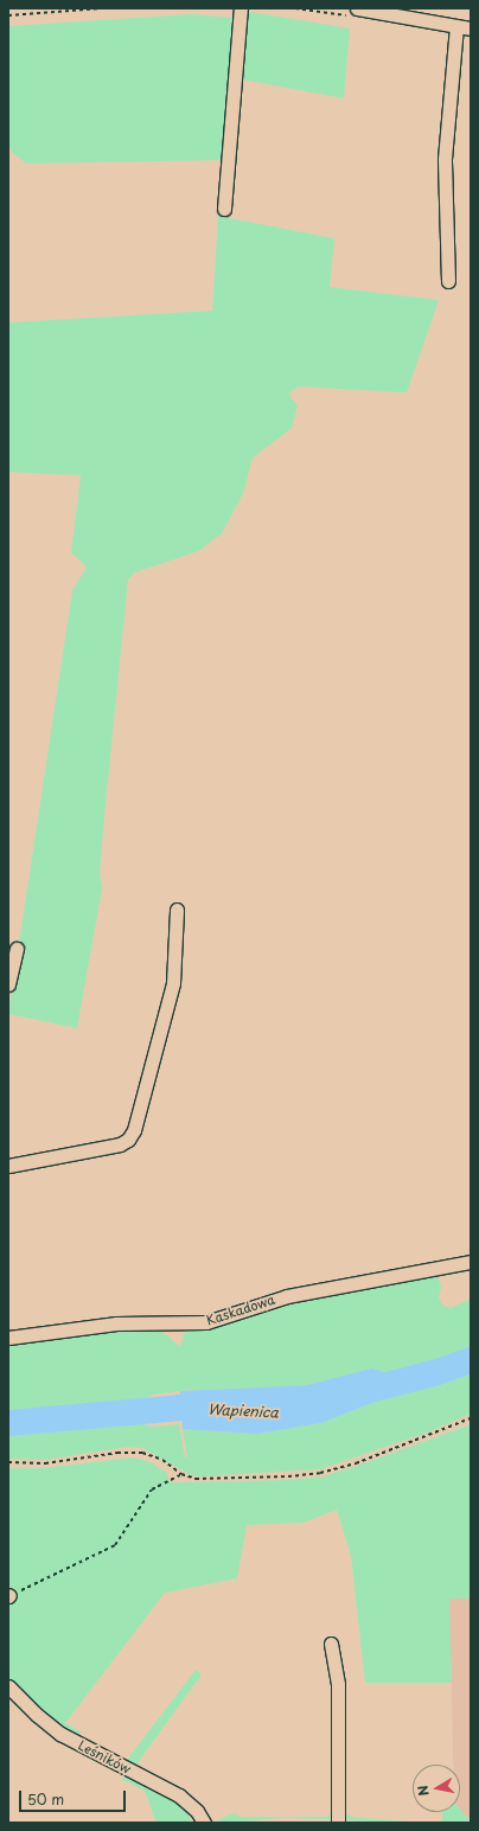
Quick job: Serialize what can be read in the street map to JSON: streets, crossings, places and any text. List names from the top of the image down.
{
  "streets": {
    "street": ["Kaskadowa", "Leśników"]
  },
  "water": ["Wapienica"],
  "scale_bar": "50 m",
  "north": "left"
}
